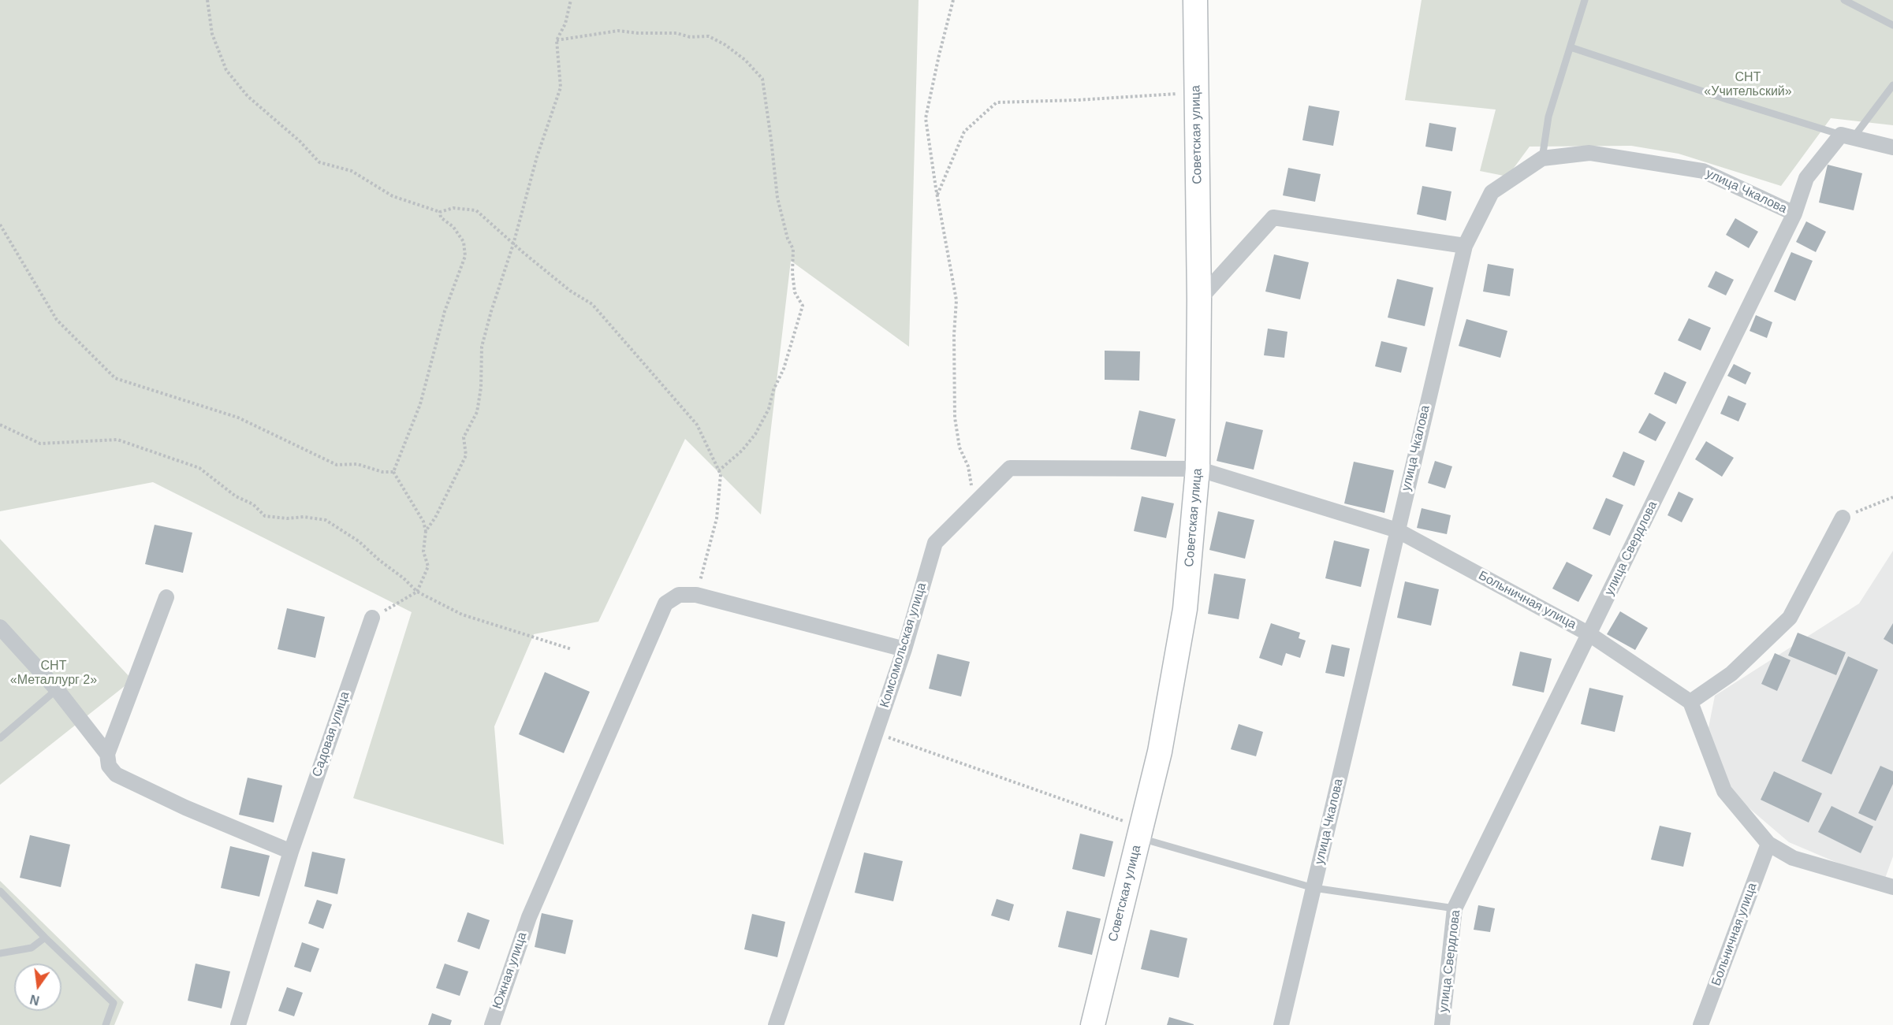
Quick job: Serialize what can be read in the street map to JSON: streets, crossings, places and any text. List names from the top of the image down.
{
  "streets": {
    "main road": ["Советская улица"],
    "street": [
      "улица Чкалова",
      "улица Свердлова",
      "Больничная улица",
      "Комсомольская улица",
      "Садовая улица",
      "Южная улица"
    ]
  },
  "crossings": [
    ["Советская улица", "Больничная улица"],
    ["Советская улица", "Комсомольская улица"],
    ["улица Чкалова", "улица Свердлова"],
    ["улица Чкалова", "Больничная улица"],
    ["улица Свердлова", "Больничная улица"],
    ["Больничная улица", "Комсомольская улица"]
  ],
  "parks": ["СНТ «Учительский»", "СНТ «Металлург 2»"],
  "north": "bottom"
}
